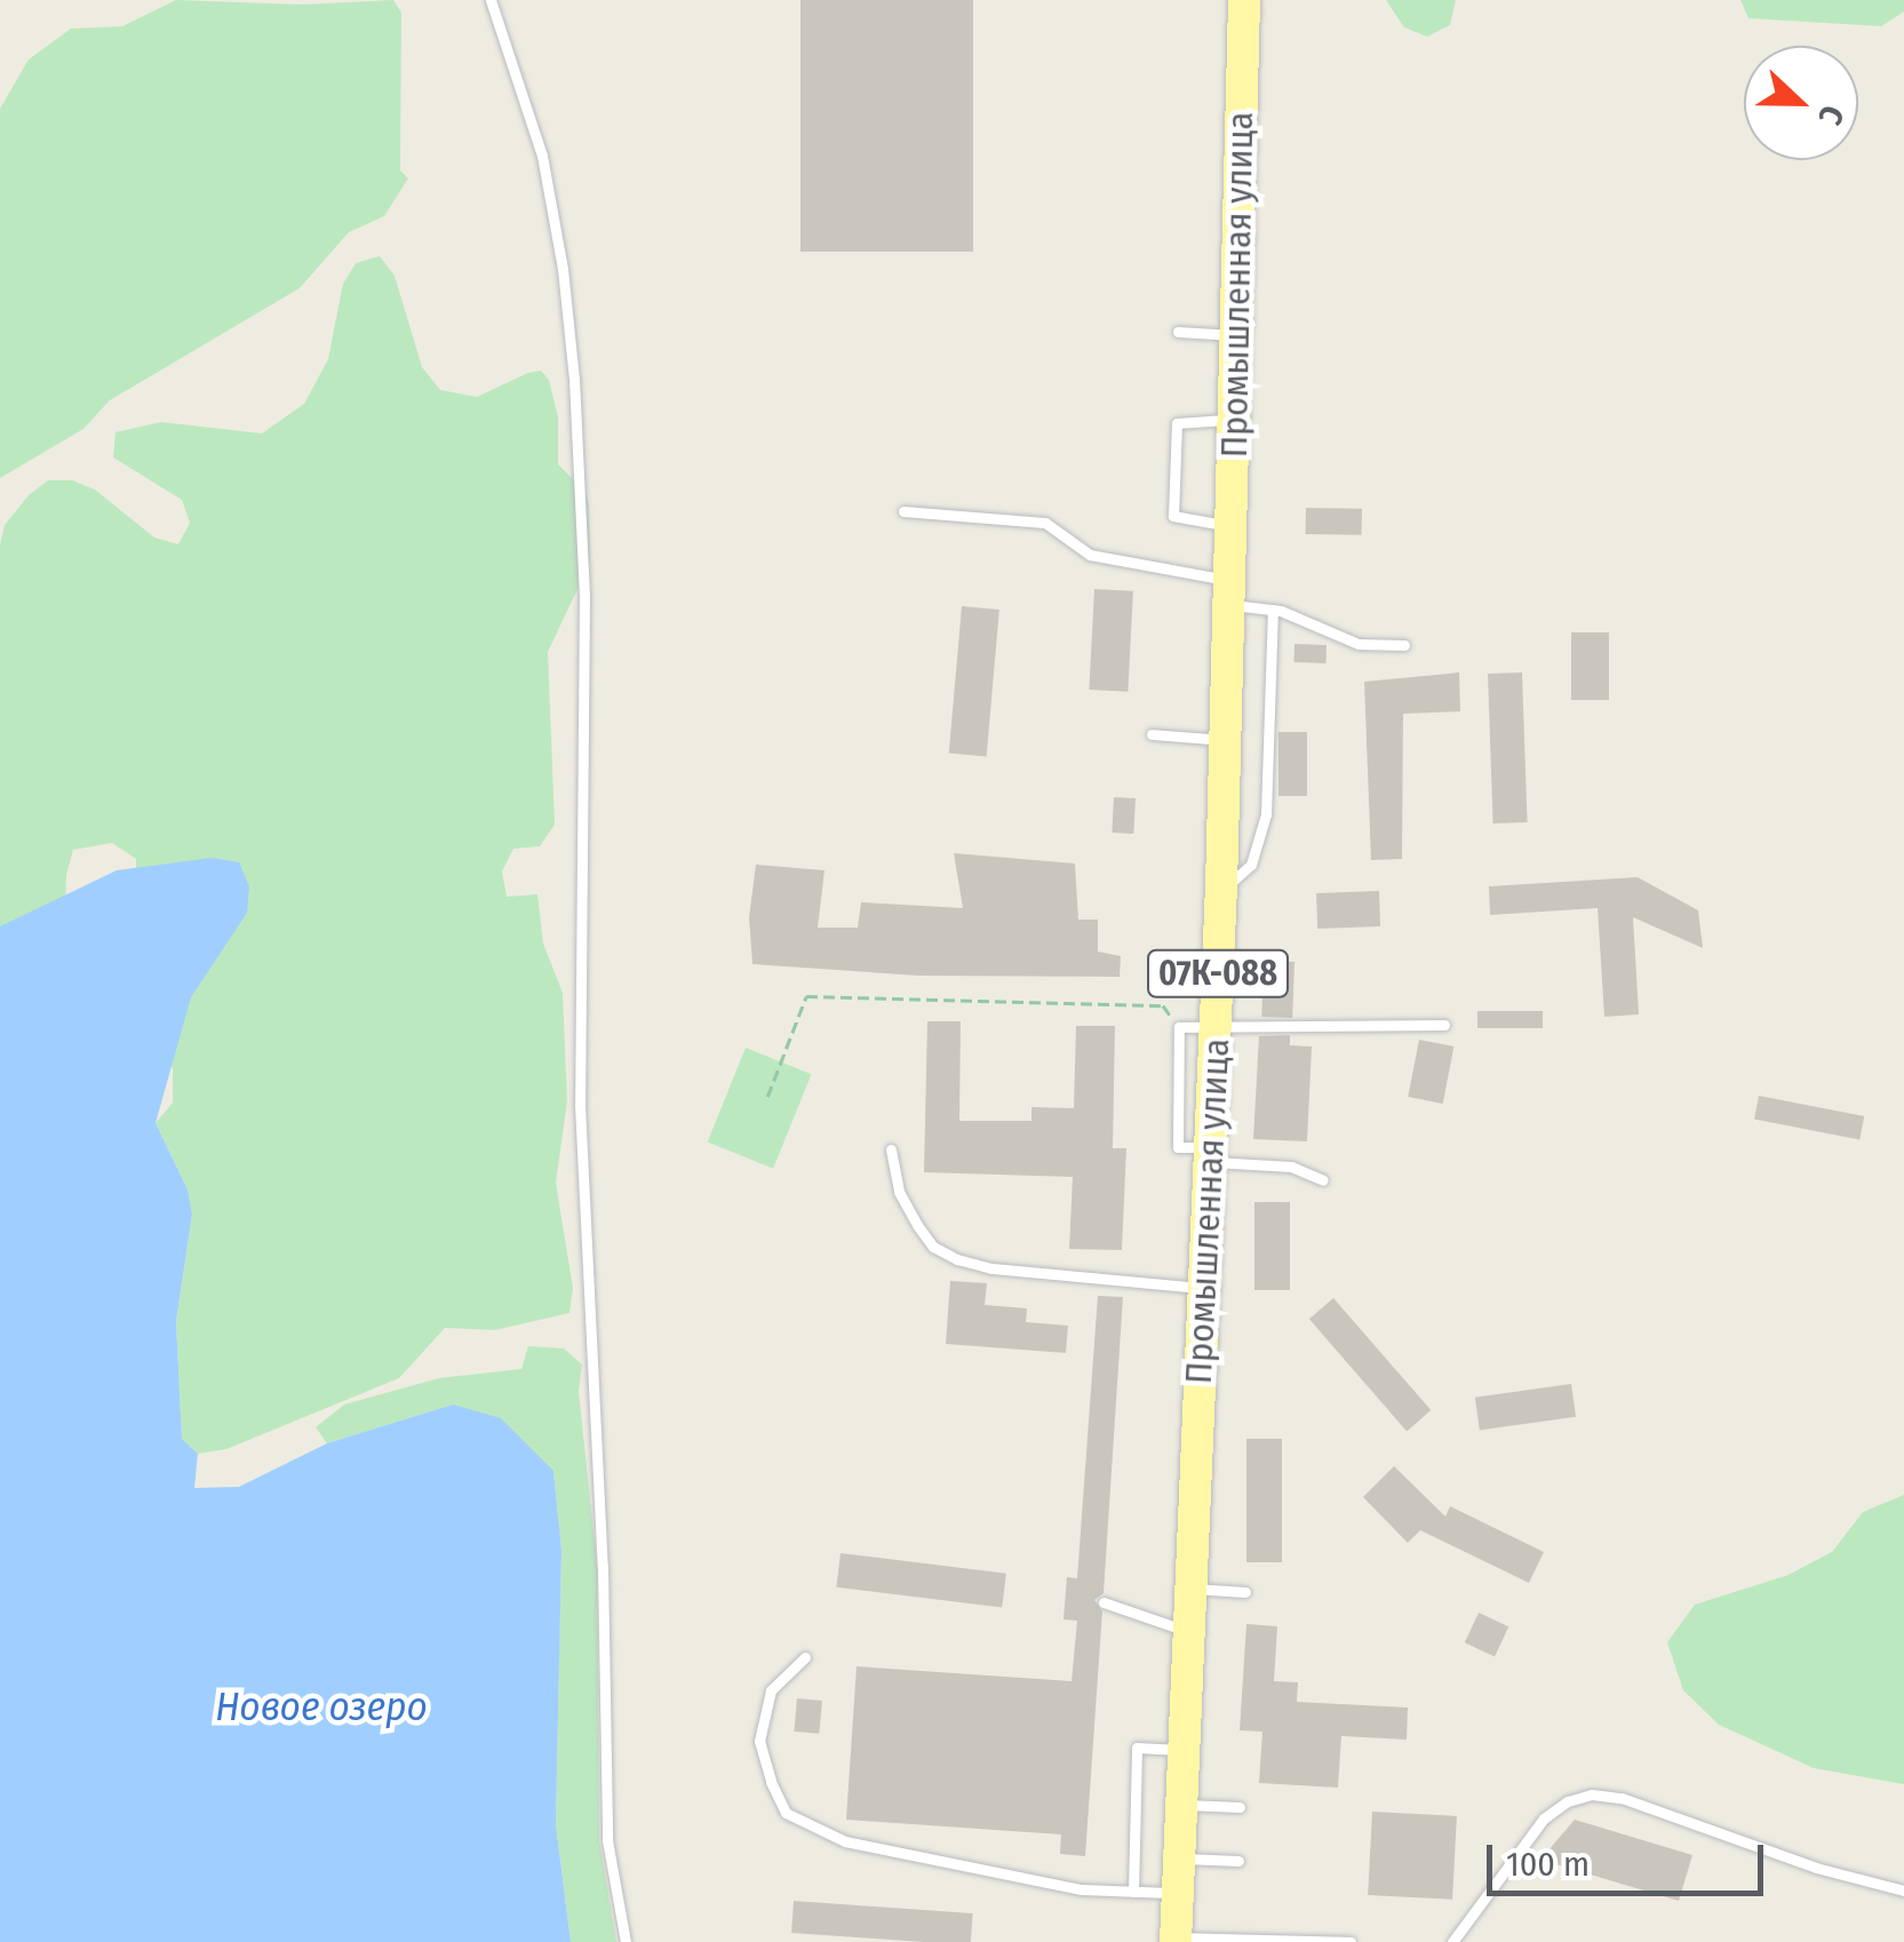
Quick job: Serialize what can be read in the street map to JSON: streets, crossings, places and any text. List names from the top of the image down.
{
  "streets": {
    "main road": ["Промышленная улица", "07К-088"]
  },
  "water": ["Новое озеро"],
  "scale_bar": "100 m",
  "north": "right"
}
